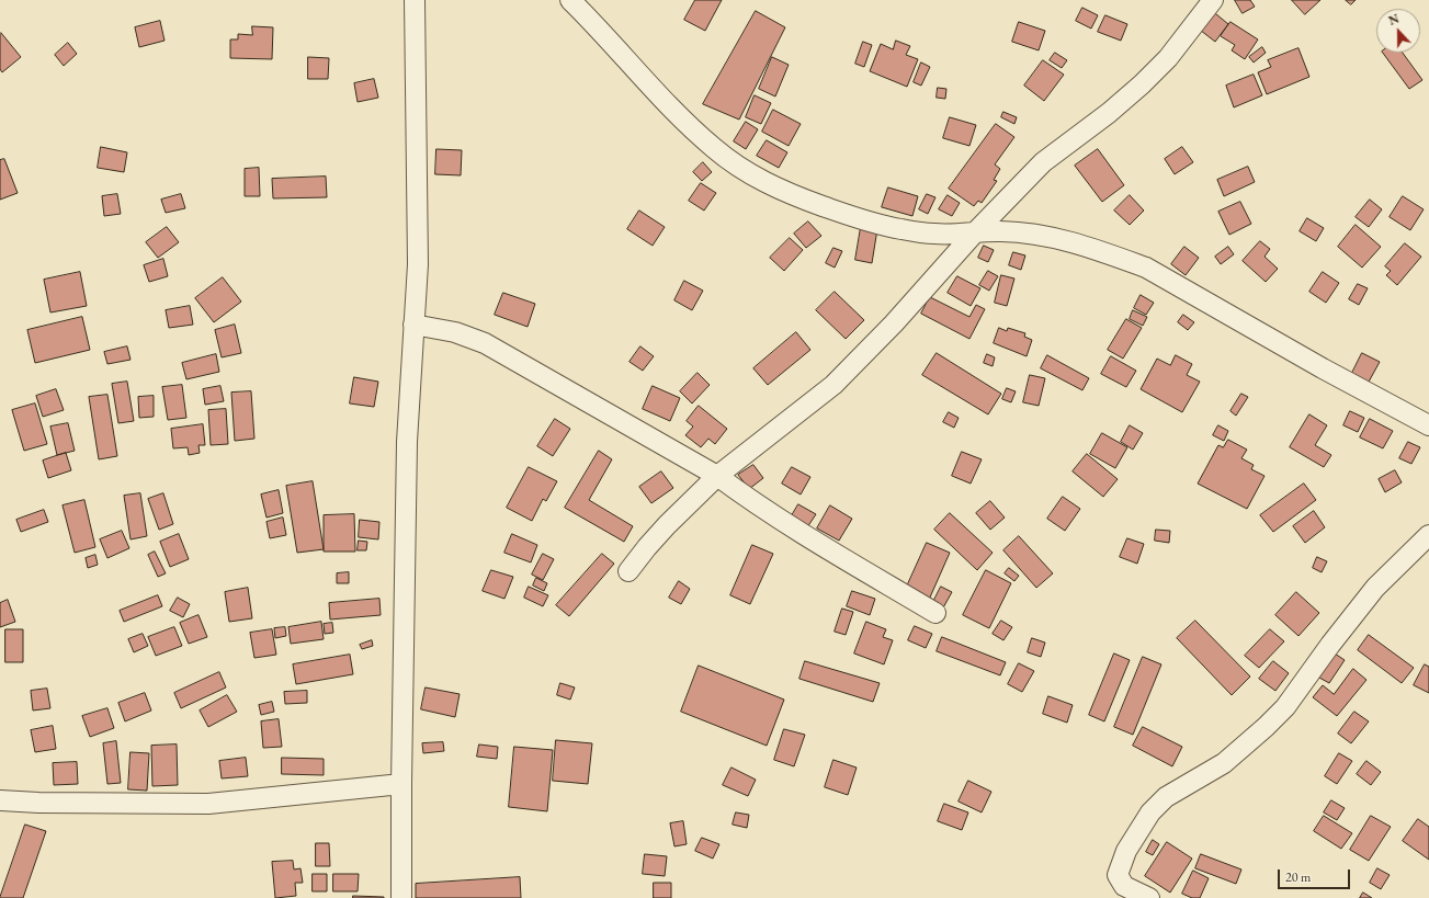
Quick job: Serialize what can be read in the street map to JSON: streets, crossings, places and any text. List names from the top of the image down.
{
  "scale_bar": "20 m",
  "north": "top"
}
